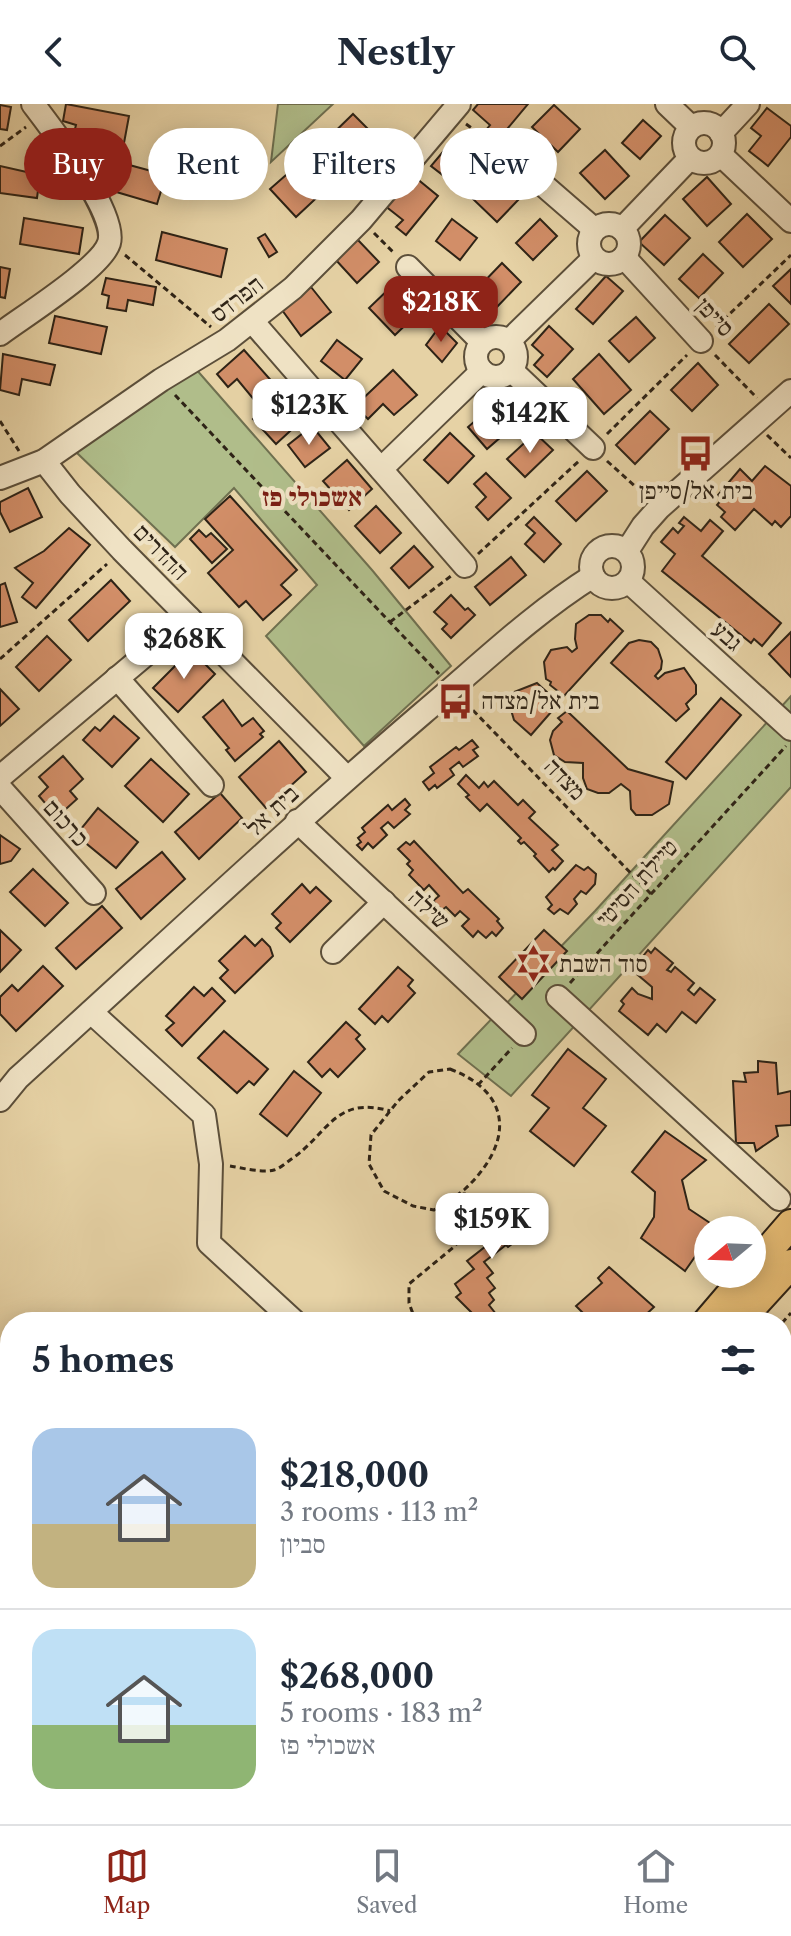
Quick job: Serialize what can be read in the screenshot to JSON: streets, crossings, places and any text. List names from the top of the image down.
{
  "streets": {
    "street": [
      "הפרדס",
      "סייפן",
      "ההדרים",
      "גבע",
      "בית אל",
      "כרכום",
      "שילה"
    ],
    "path": ["מצדה", "טיילת הסיטי"]
  },
  "crossings": [
    ["הפרדס", "ההדרים"],
    ["הפרדס", "מצדה"],
    ["ההדרים", "בית אל"],
    ["גבע", "בית אל"],
    ["מצדה", "בית אל"],
    ["מצדה", "טיילת הסיטי"],
    ["בית אל", "שילה"]
  ],
  "districts": ["אשכולי פז"],
  "places": {
    "bus stop": ["בית אל/סייפן", "בית אל/מצדה"],
    "synagogue": ["סוד השבת"]
  },
  "north": "left",
  "page": {
    "header": "Nestly",
    "chip": [
      "Buy",
      "Rent",
      "Filters",
      "New"
    ],
    "price": [
      "$218K",
      "$123K",
      "$142K",
      "$268K",
      "$159K"
    ],
    "heading": "5 homes",
    "list": [
      {
        "name": "$218,000",
        "note": "3 rooms · 113 m² · סביון"
      },
      {
        "name": "$268,000",
        "note": "5 rooms · 183 m² · אשכולי פז"
      }
    ],
    "tabs": ["Map", "Saved", "Home"]
  }
}
